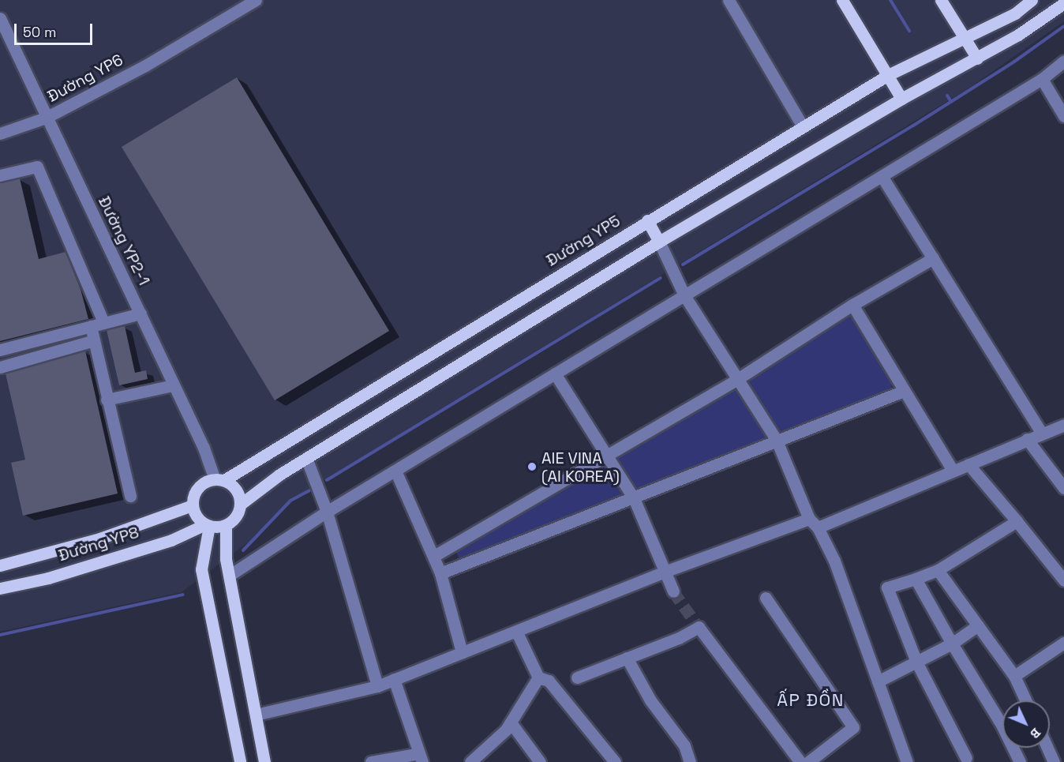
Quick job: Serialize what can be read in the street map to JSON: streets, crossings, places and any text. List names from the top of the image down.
{
  "streets": {
    "main road": ["Đường YP5", "Đường YP8"],
    "street": ["Đường YP6", "Đường YP2-1"]
  },
  "crossings": [
    ["Đường YP6", "Đường YP2-1"],
    ["Đường YP2-1", "Đường YP5"],
    ["Đường YP2-1", "Đường YP8"],
    ["Đường YP5", "Đường YP8"]
  ],
  "districts": ["ẤP ĐỒN"],
  "places": ["AIE VINA (AI KOREA)"],
  "scale_bar": "50 m",
  "north": "bottom right"
}
